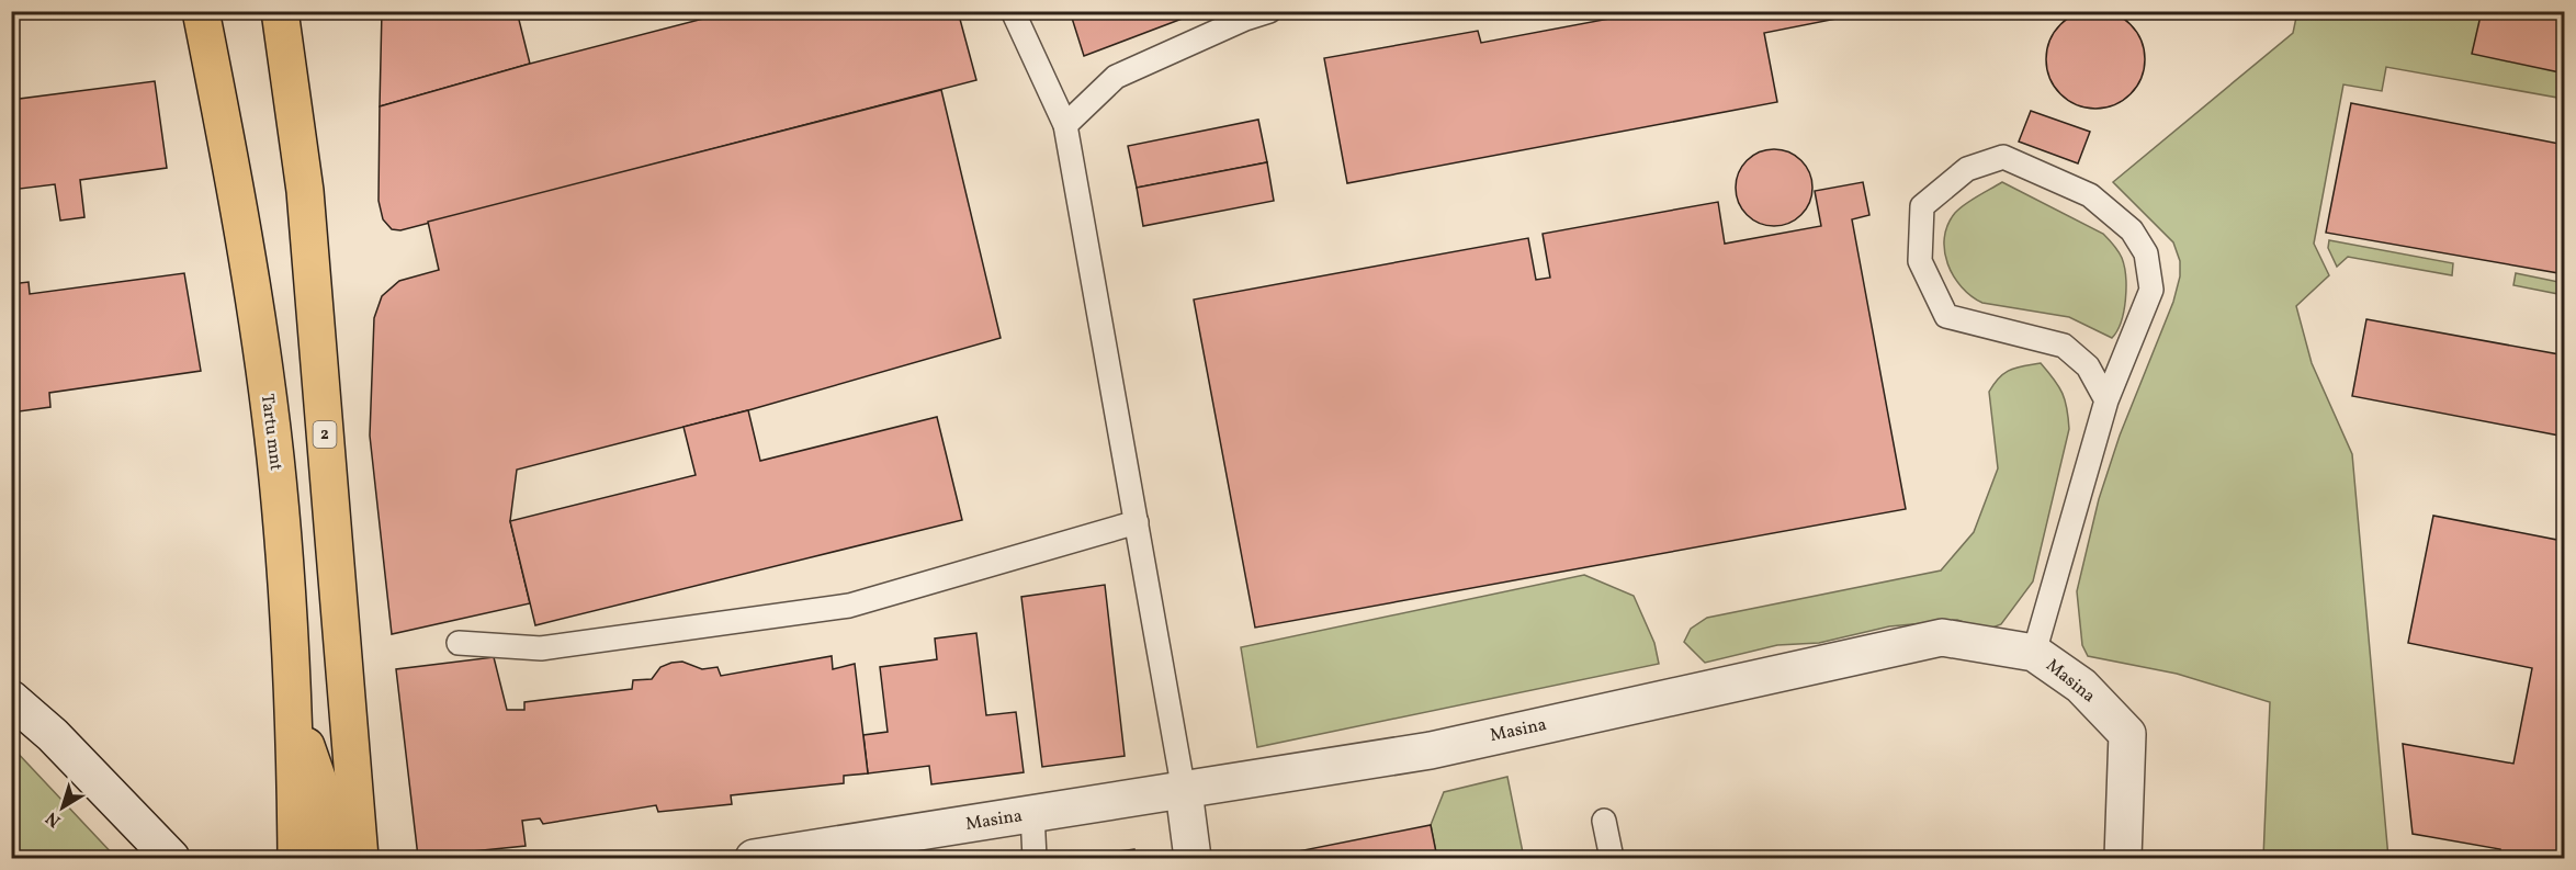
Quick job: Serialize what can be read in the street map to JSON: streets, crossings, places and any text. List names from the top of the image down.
{
  "streets": {
    "main road": ["Tartu mnt", "2"],
    "street": ["Masina"]
  },
  "north": "bottom left"
}
